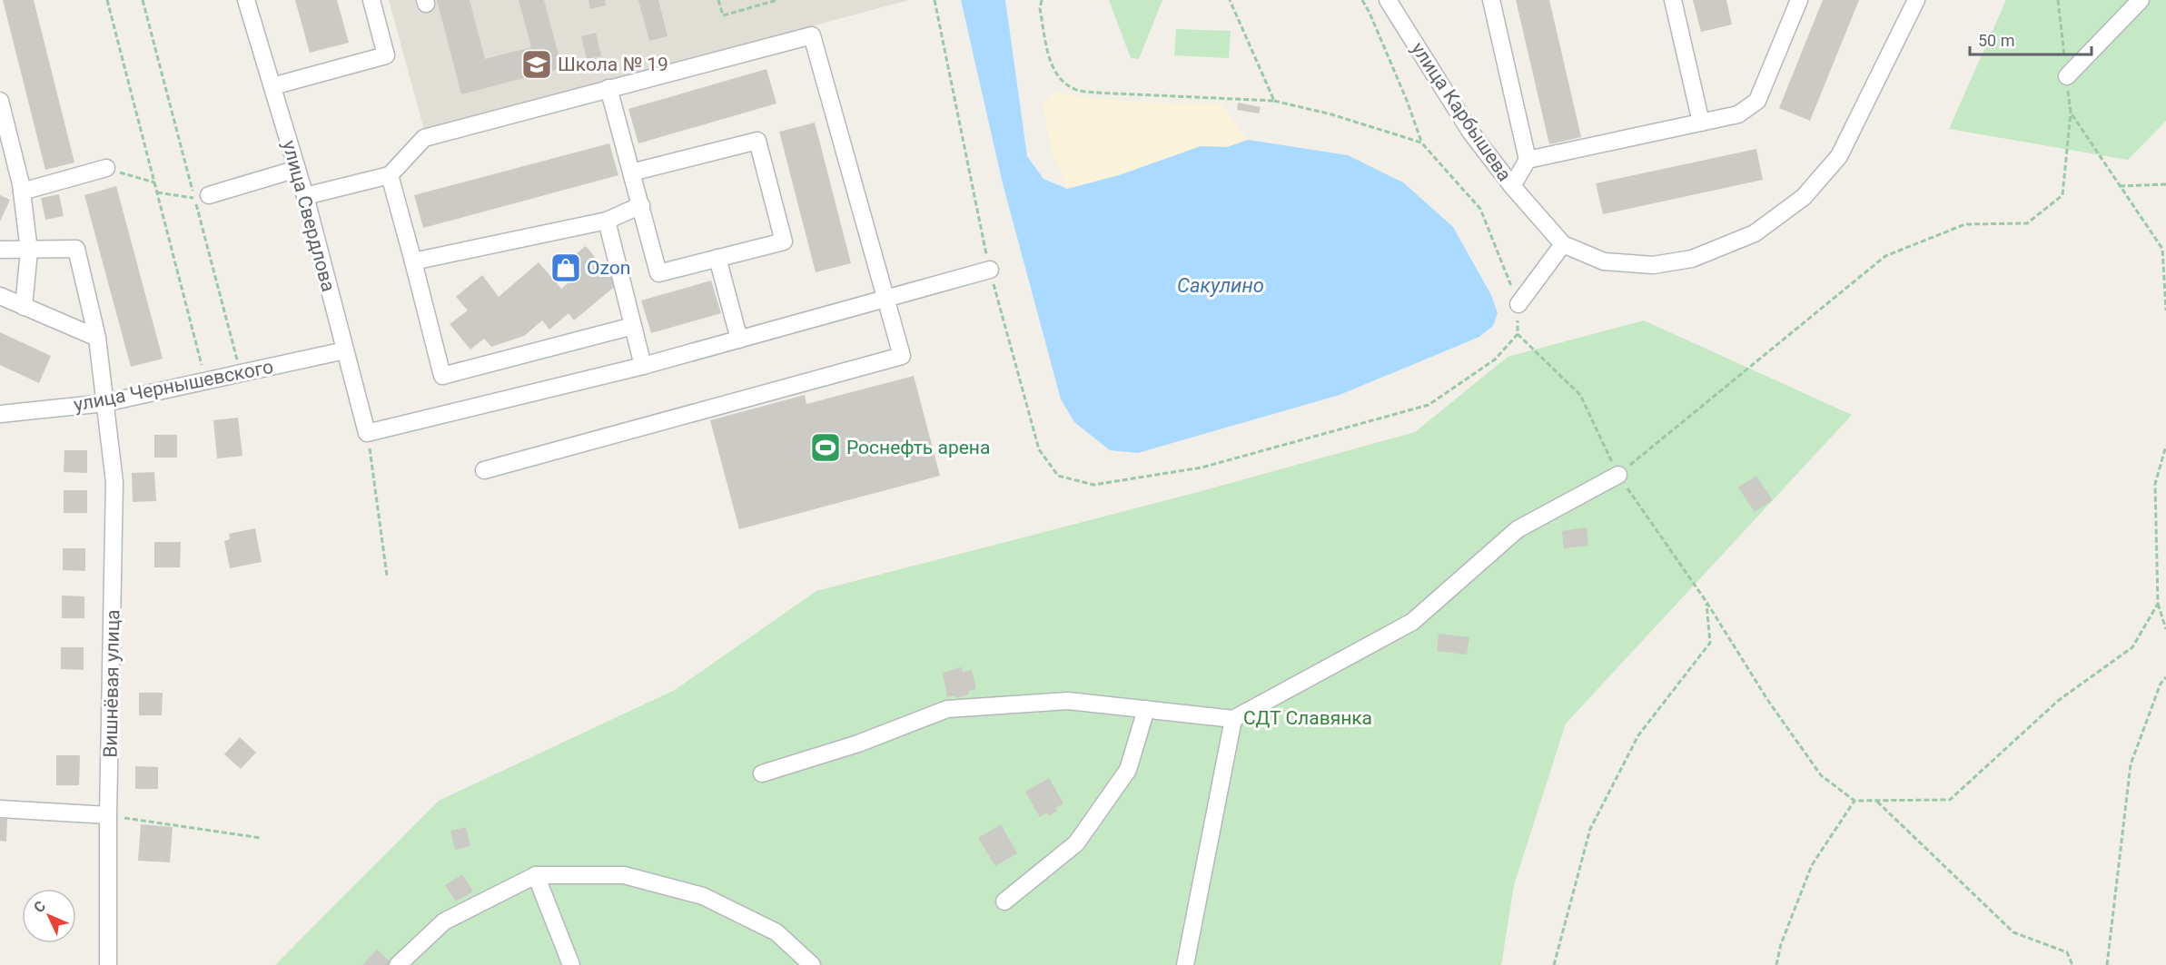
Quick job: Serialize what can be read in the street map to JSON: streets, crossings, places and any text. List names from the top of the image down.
{
  "streets": {
    "street": [
      "улица Карбышева",
      "улица Свердлова",
      "улица Чернышевского",
      "Вишнёвая улица"
    ]
  },
  "crossings": [
    ["улица Свердлова", "улица Чернышевского"],
    ["улица Чернышевского", "Вишнёвая улица"]
  ],
  "water": ["Сакулино"],
  "parks": ["СДТ Славянка"],
  "places": {
    "school or university": ["Школа № 19"],
    "shop": ["Ozon"],
    "sports": ["Роснефть арена"]
  },
  "scale_bar": "50 m",
  "north": "top left"
}
